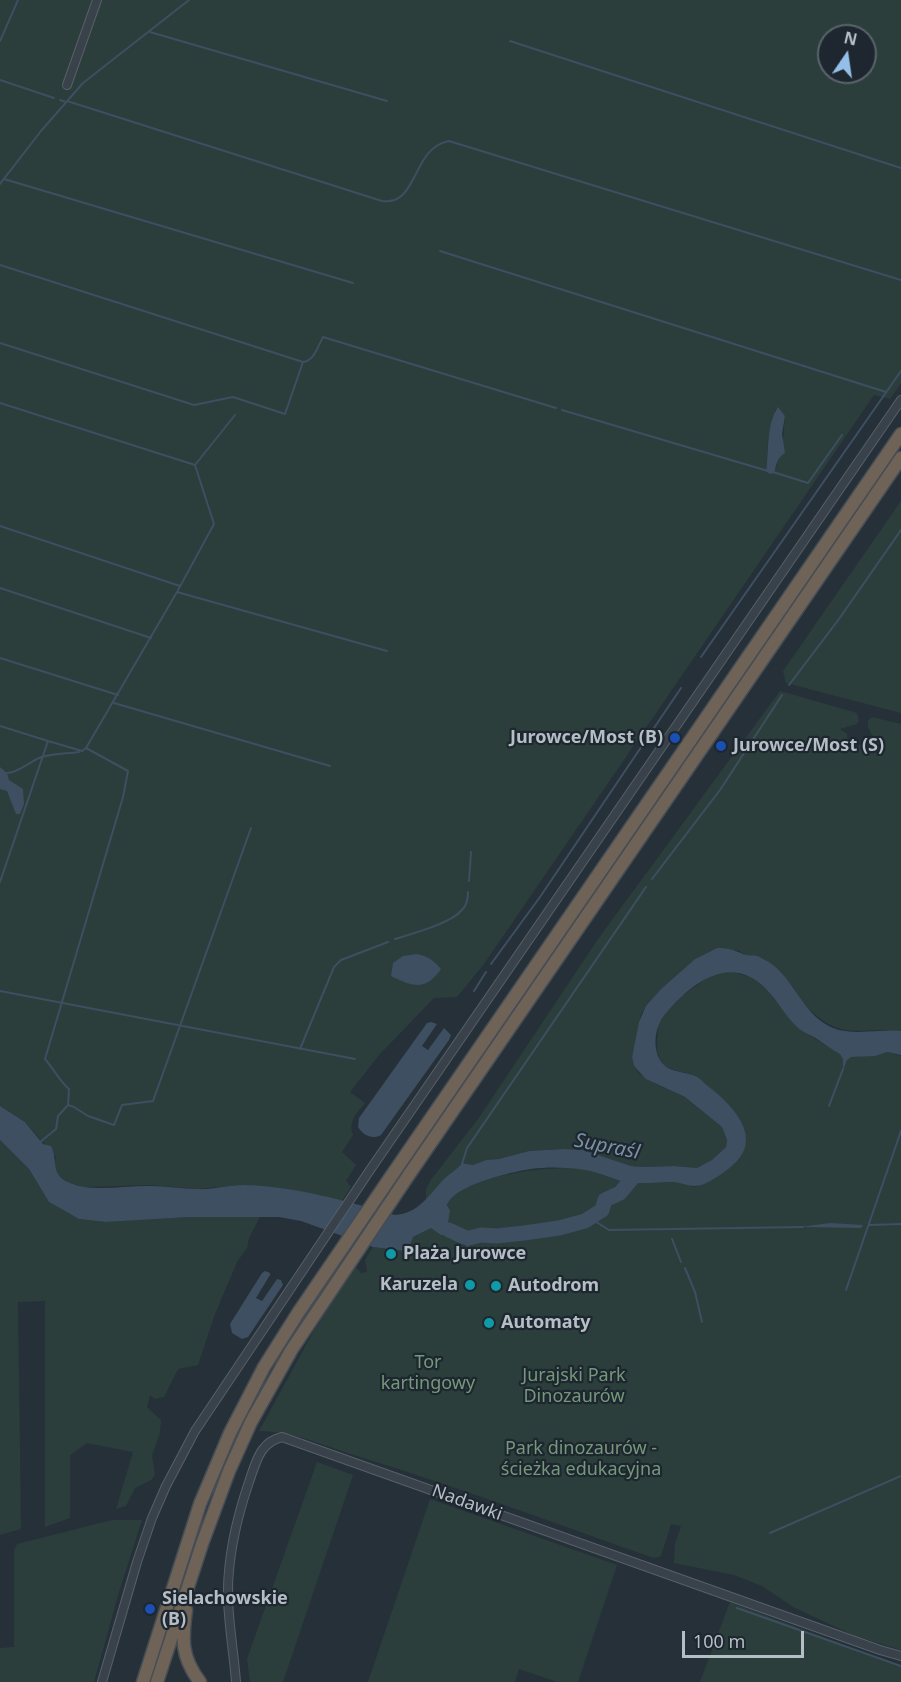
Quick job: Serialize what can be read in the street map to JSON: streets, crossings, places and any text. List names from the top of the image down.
{
  "streets": {
    "street": ["Nadawki"]
  },
  "water": ["Supraśl"],
  "parks": ["Tor kartingowy", "Jurajski Park Dinozaurów", "Park dinozaurów - ścieżka edukacyjna"],
  "places": [
    "Jurowce/Most (B)",
    "Jurowce/Most (S)",
    "Plaża Jurowce",
    "Karuzela",
    "Autodrom",
    "Automaty",
    "Sielachowskie (B)"
  ],
  "scale_bar": "100 m",
  "north": "top"
}
